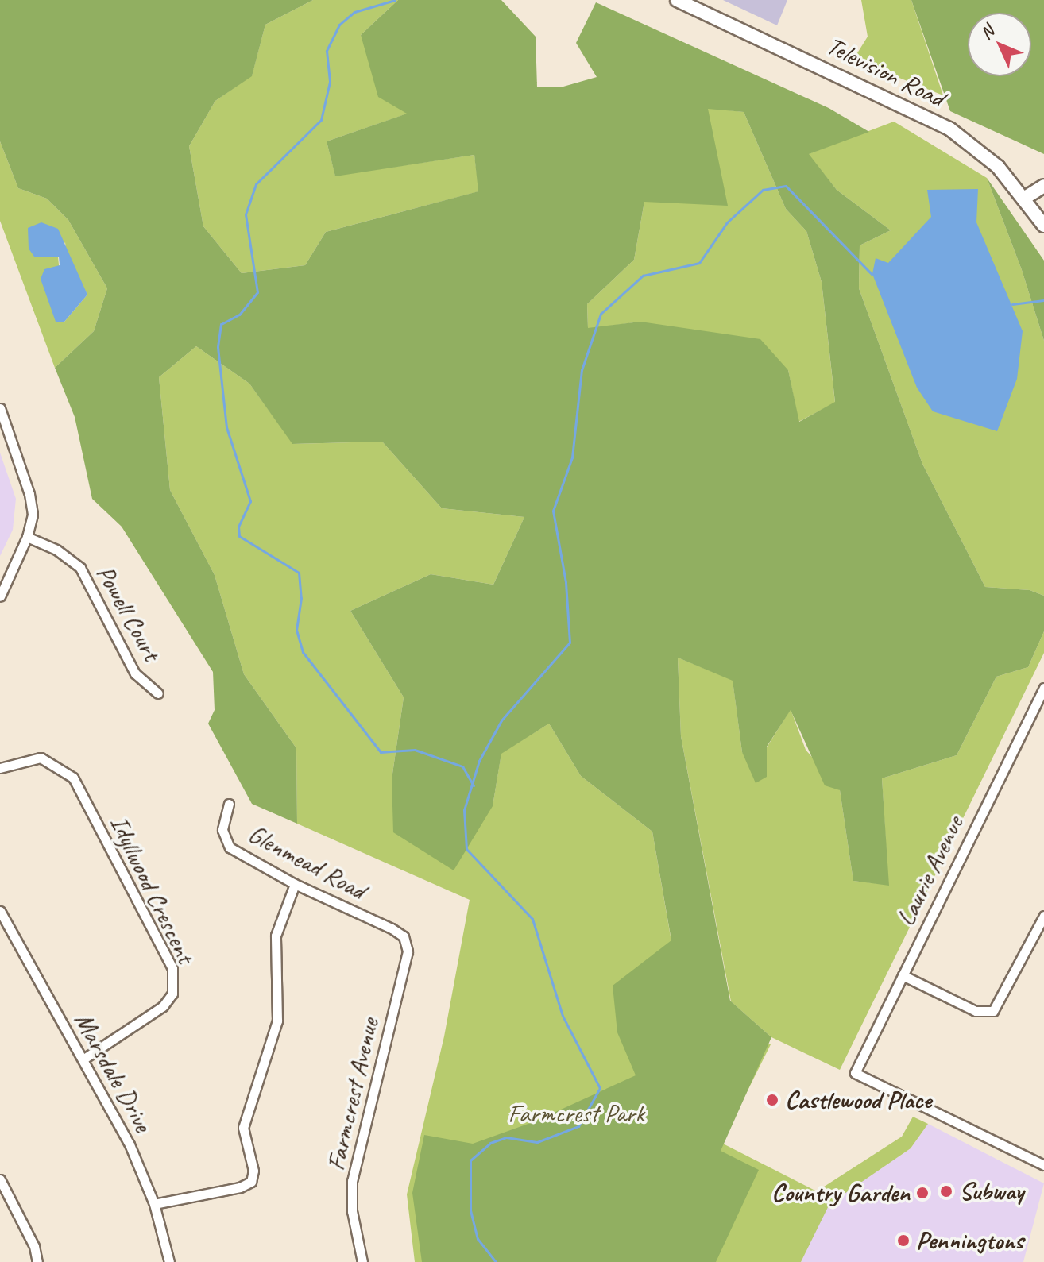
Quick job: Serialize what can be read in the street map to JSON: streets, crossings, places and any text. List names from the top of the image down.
{
  "streets": {
    "main road": ["Television Road"],
    "street": [
      "Powell Court",
      "Glenmead Road",
      "Laurie Avenue",
      "Idyllwood Crescent",
      "Marsdale Drive",
      "Farmcrest Avenue"
    ]
  },
  "crossings": [
    ["Glenmead Road", "Farmcrest Avenue"],
    ["Idyllwood Crescent", "Marsdale Drive"]
  ],
  "parks": ["Farmcrest Park"],
  "places": [
    "Castlewood Place",
    "Subway",
    "Country Garden",
    "Penningtons"
  ],
  "north": "top left"
}
